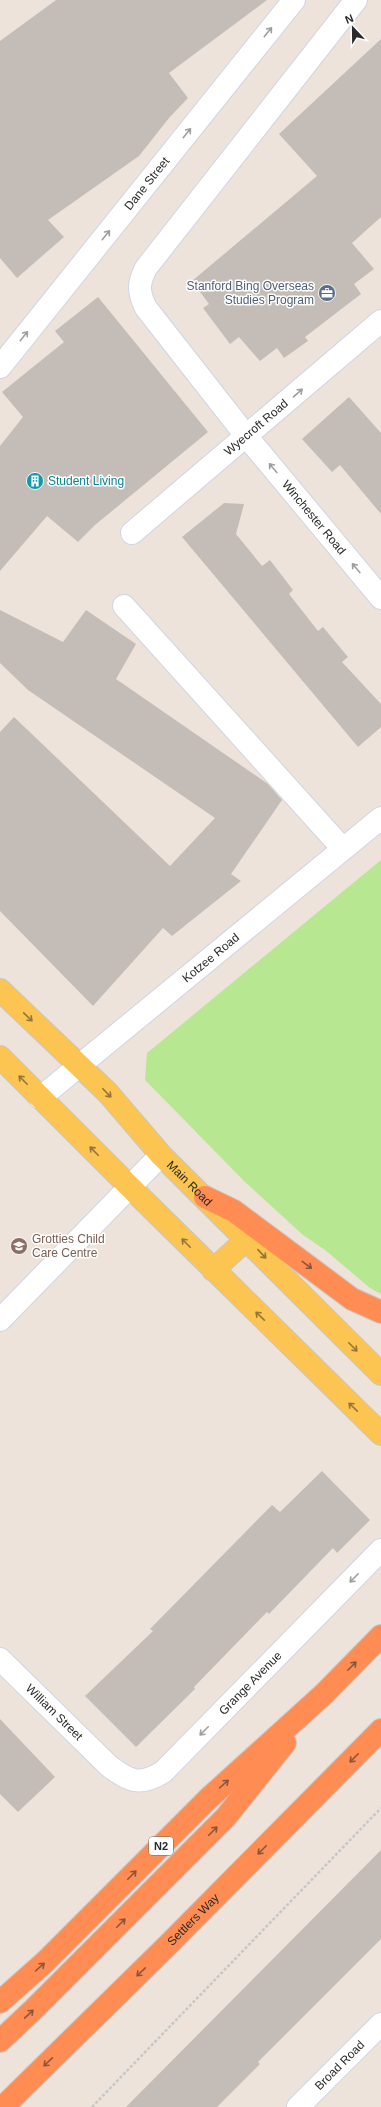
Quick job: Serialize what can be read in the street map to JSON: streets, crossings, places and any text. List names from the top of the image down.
{
  "streets": {
    "highway": ["N2", "Settlers Way"],
    "main road": ["Main Road"],
    "street": [
      "Dane Street",
      "Wyecroft Road",
      "Winchester Road",
      "Kotzee Road",
      "Grange Avenue",
      "William Street",
      "Broad Road"
    ]
  },
  "crossings": [
    ["Wyecroft Road", "Winchester Road"],
    ["Kotzee Road", "Main Road"],
    ["Grange Avenue", "William Street"]
  ],
  "one_way": ["Dane Street", "Wyecroft Road", "Grange Avenue"],
  "places": {
    "office": ["Stanford Bing Overseas Studies Program"],
    "building": ["Student Living"],
    "school or university": ["Grotties Child Care Centre"]
  },
  "north": "top"
}
